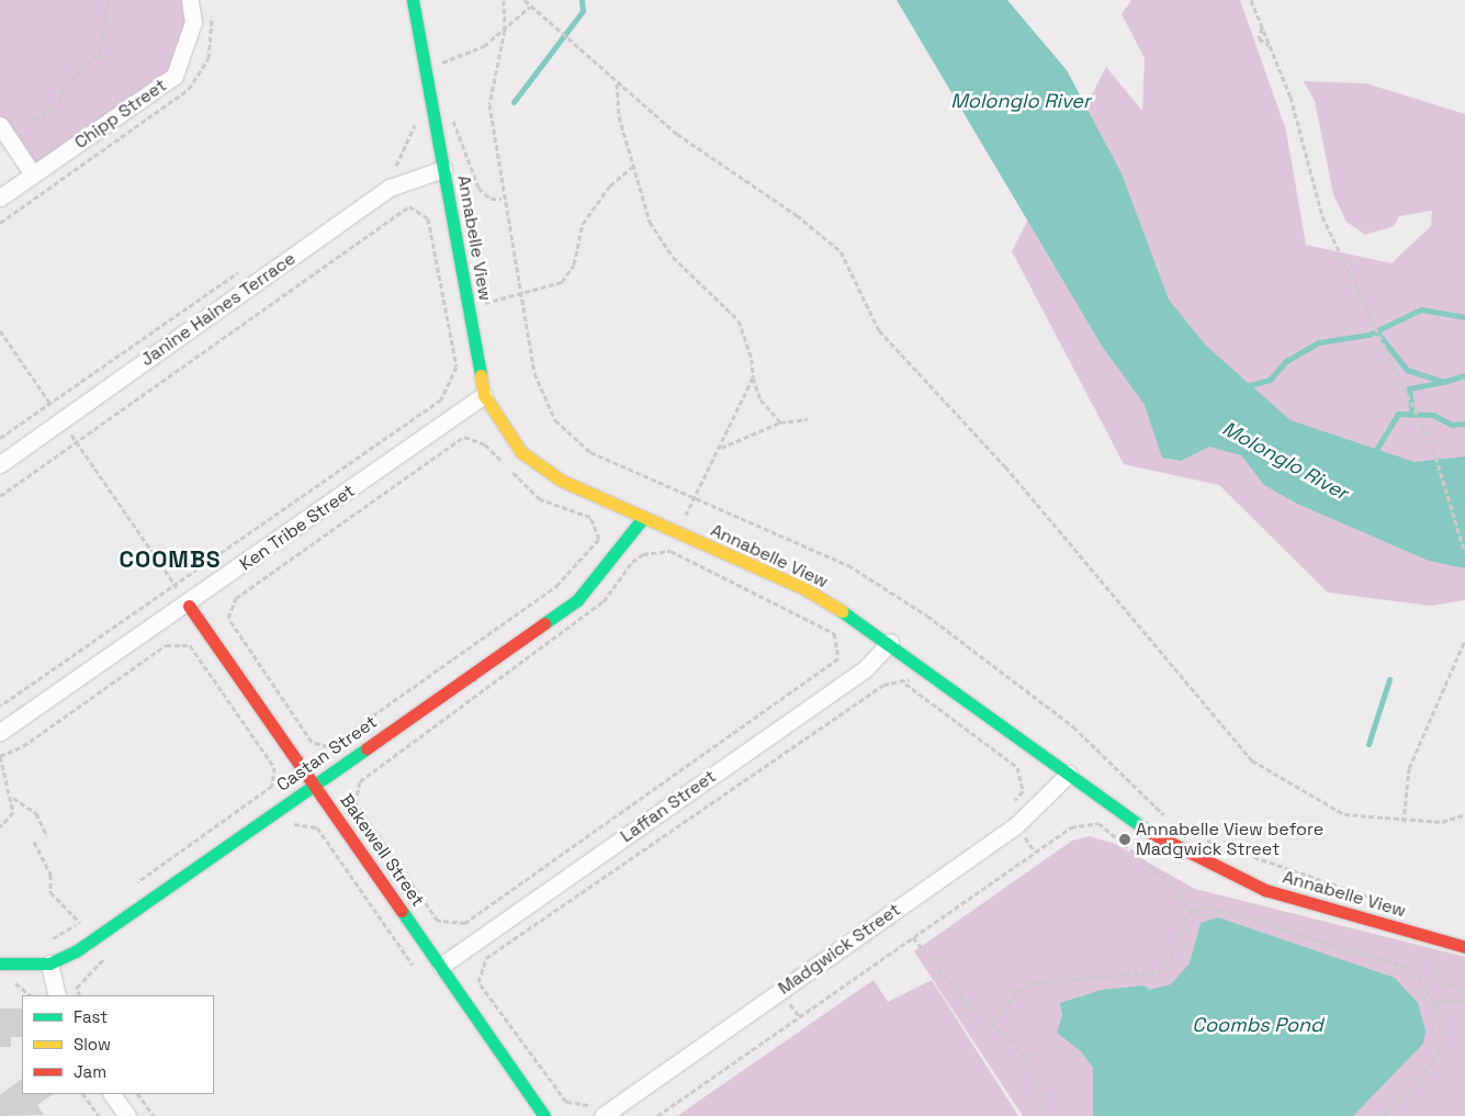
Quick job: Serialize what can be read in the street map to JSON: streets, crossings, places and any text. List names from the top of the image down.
{
  "streets": {
    "street": [
      "Chipp Street",
      "Annabelle View",
      "Janine Haines Terrace",
      "Ken Tribe Street",
      "Castan Street",
      "Laffan Street",
      "Bakewell Street",
      "Madgwick Street"
    ]
  },
  "crossings": [
    ["Annabelle View", "Janine Haines Terrace"],
    ["Annabelle View", "Ken Tribe Street"],
    ["Annabelle View", "Castan Street"],
    ["Annabelle View", "Laffan Street"],
    ["Annabelle View", "Madgwick Street"],
    ["Ken Tribe Street", "Bakewell Street"],
    ["Castan Street", "Bakewell Street"],
    ["Laffan Street", "Bakewell Street"]
  ],
  "districts": ["COOMBS"],
  "water": ["Molonglo River", "Coombs Pond"],
  "places": ["Annabelle View before Madgwick Street"],
  "legend": ["Fast", "Slow", "Jam"]
}
